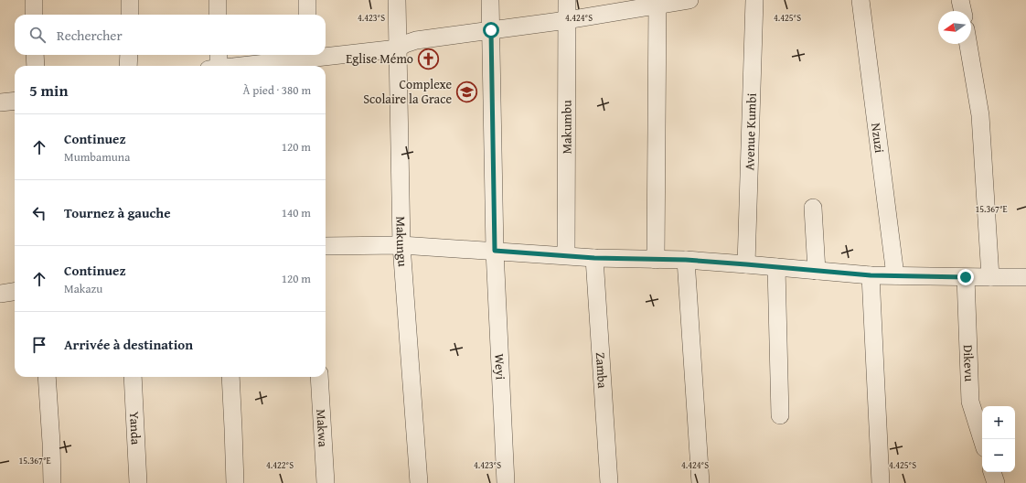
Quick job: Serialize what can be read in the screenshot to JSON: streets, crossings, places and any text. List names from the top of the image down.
{
  "streets": {
    "street": [
      "Makumbu",
      "Avenue Kumbi",
      "Nzuzi",
      "Makungu",
      "Dikevu",
      "Weyi",
      "Zamba",
      "Yanda",
      "Makwa"
    ]
  },
  "places": {
    "church": ["Eglise Mémo"],
    "school or university": ["Complexe Scolaire la Grace"]
  },
  "north": "left",
  "page": {
    "search": "Rechercher",
    "heading": ["5 min", "À pied · 380 m"],
    "list": [
      ["Continuez", "Mumbamuna", "120 m"],
      ["Tournez à gauche", "140 m"],
      ["Continuez", "Makazu", "120 m"],
      "Arrivée à destination"
    ],
    "map_buttons": ["+", "−"]
  },
  "coordinates": [
    "4.423°S",
    "4.424°S",
    "4.425°S",
    "15.367°E",
    "4.422°S"
  ]
}
